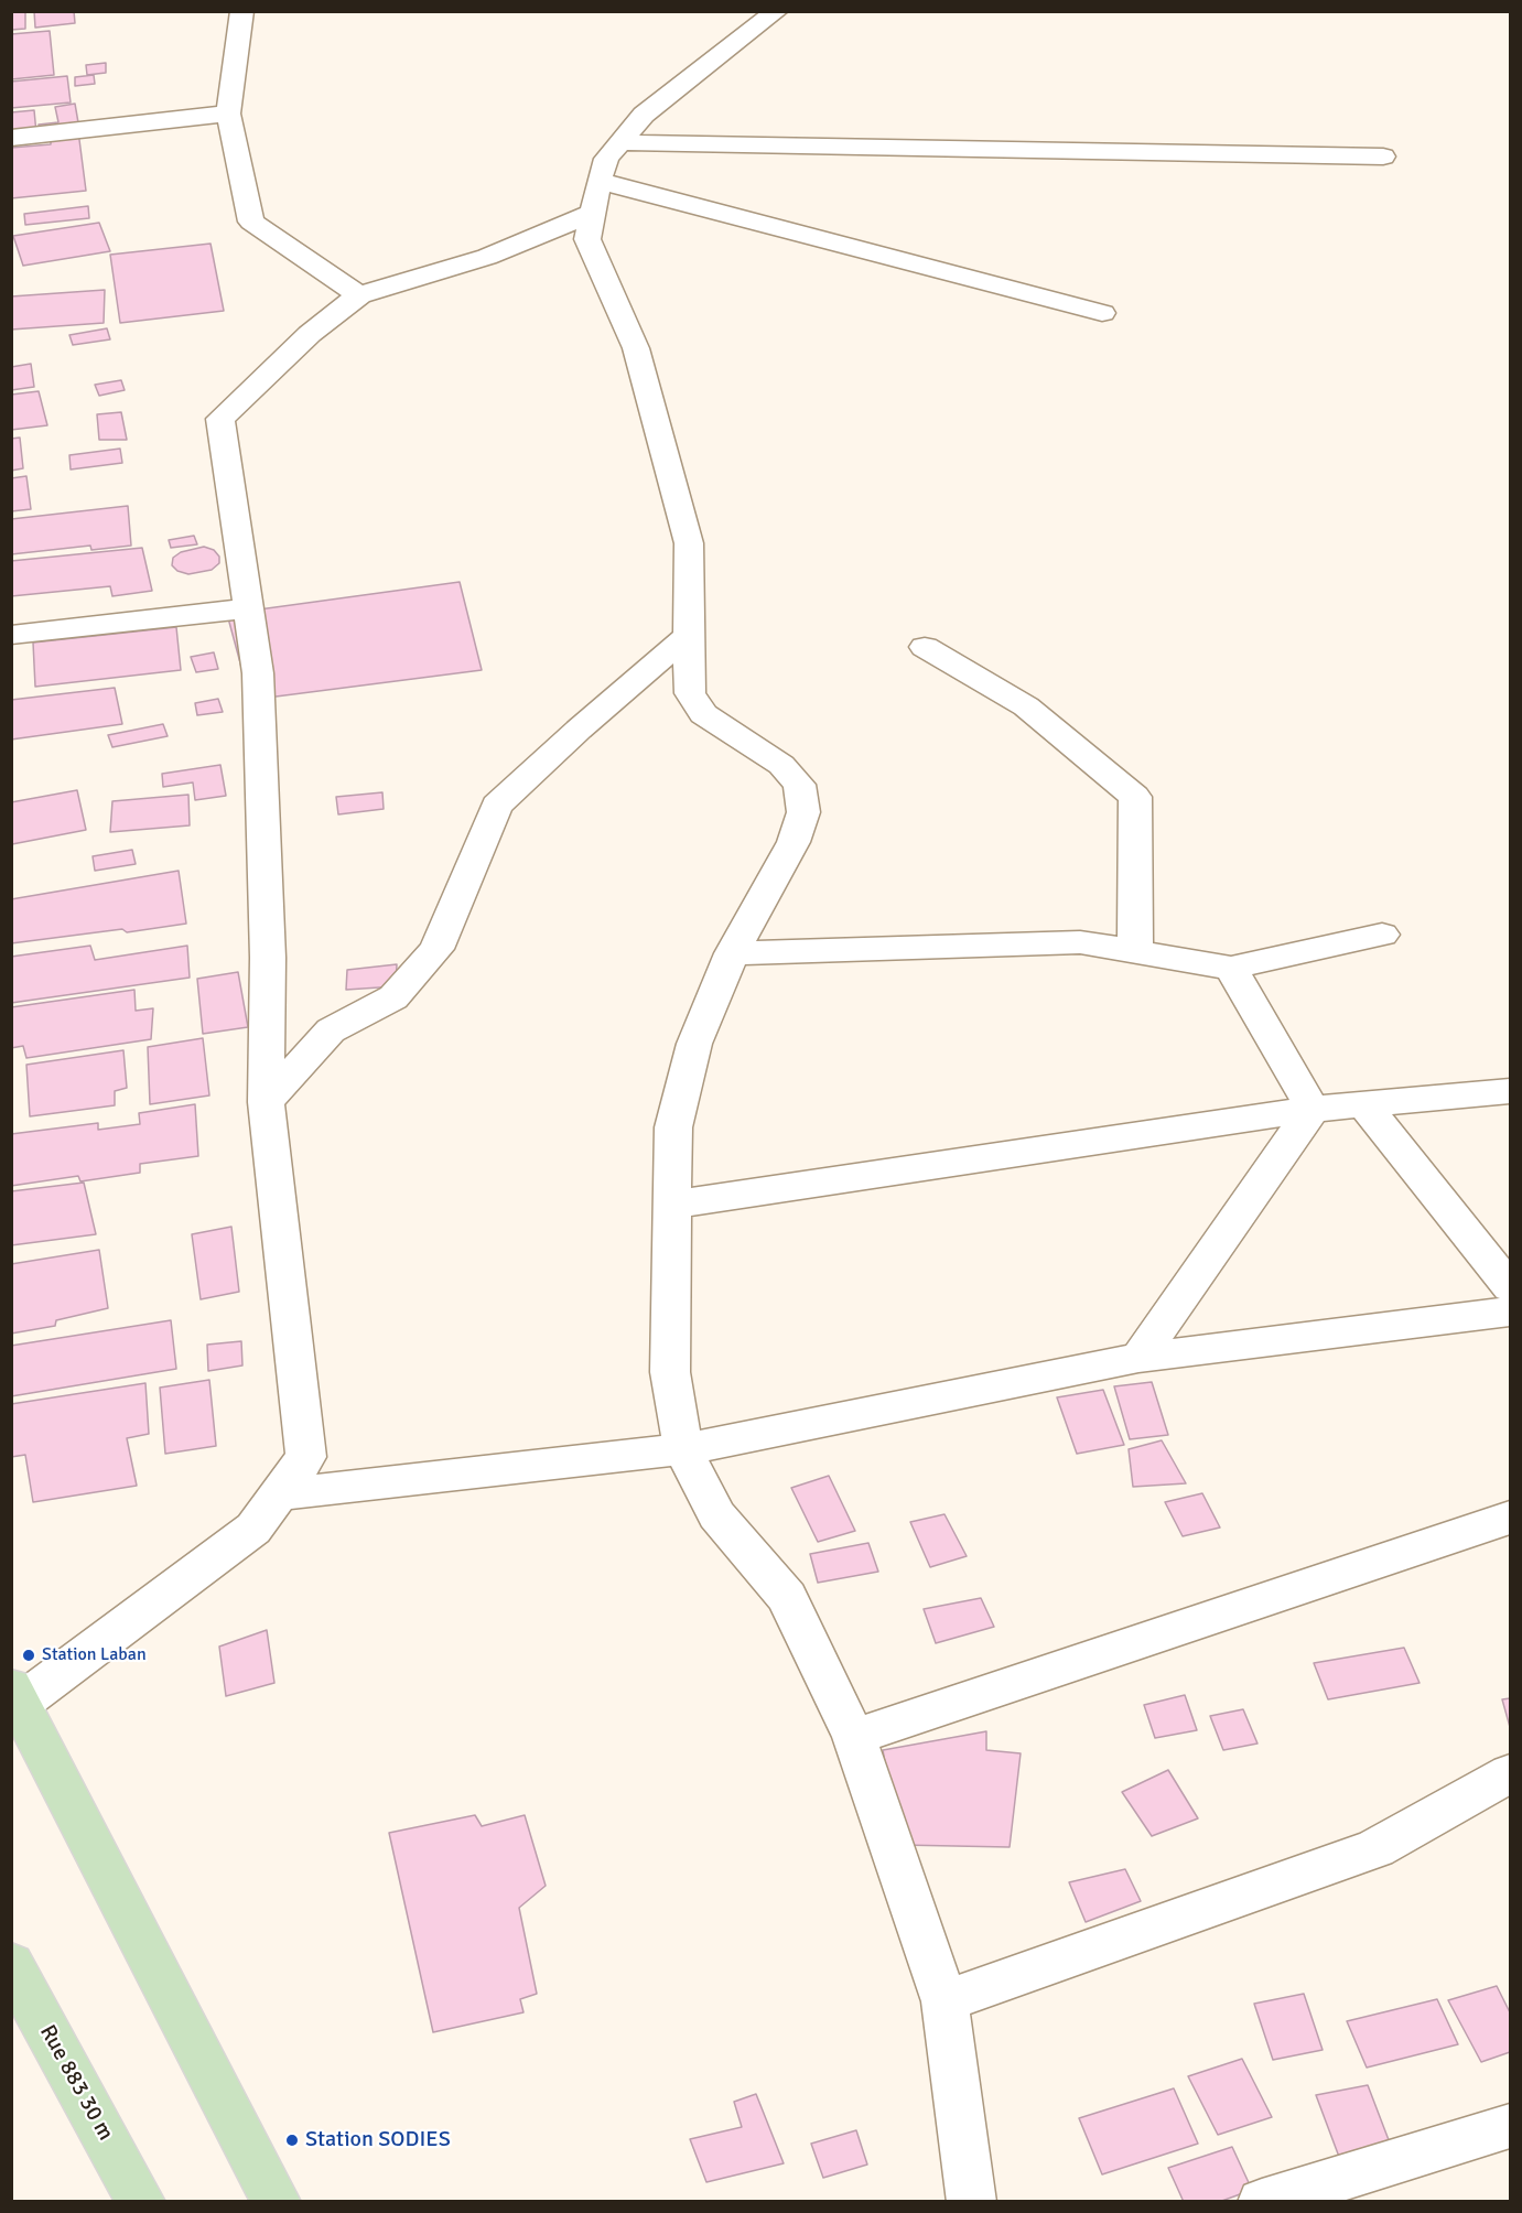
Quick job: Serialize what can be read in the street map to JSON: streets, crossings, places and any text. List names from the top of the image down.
{
  "streets": {
    "main road": ["Rue 883 30 m"]
  },
  "places": ["Station Laban", "Station SODIES"]
}
